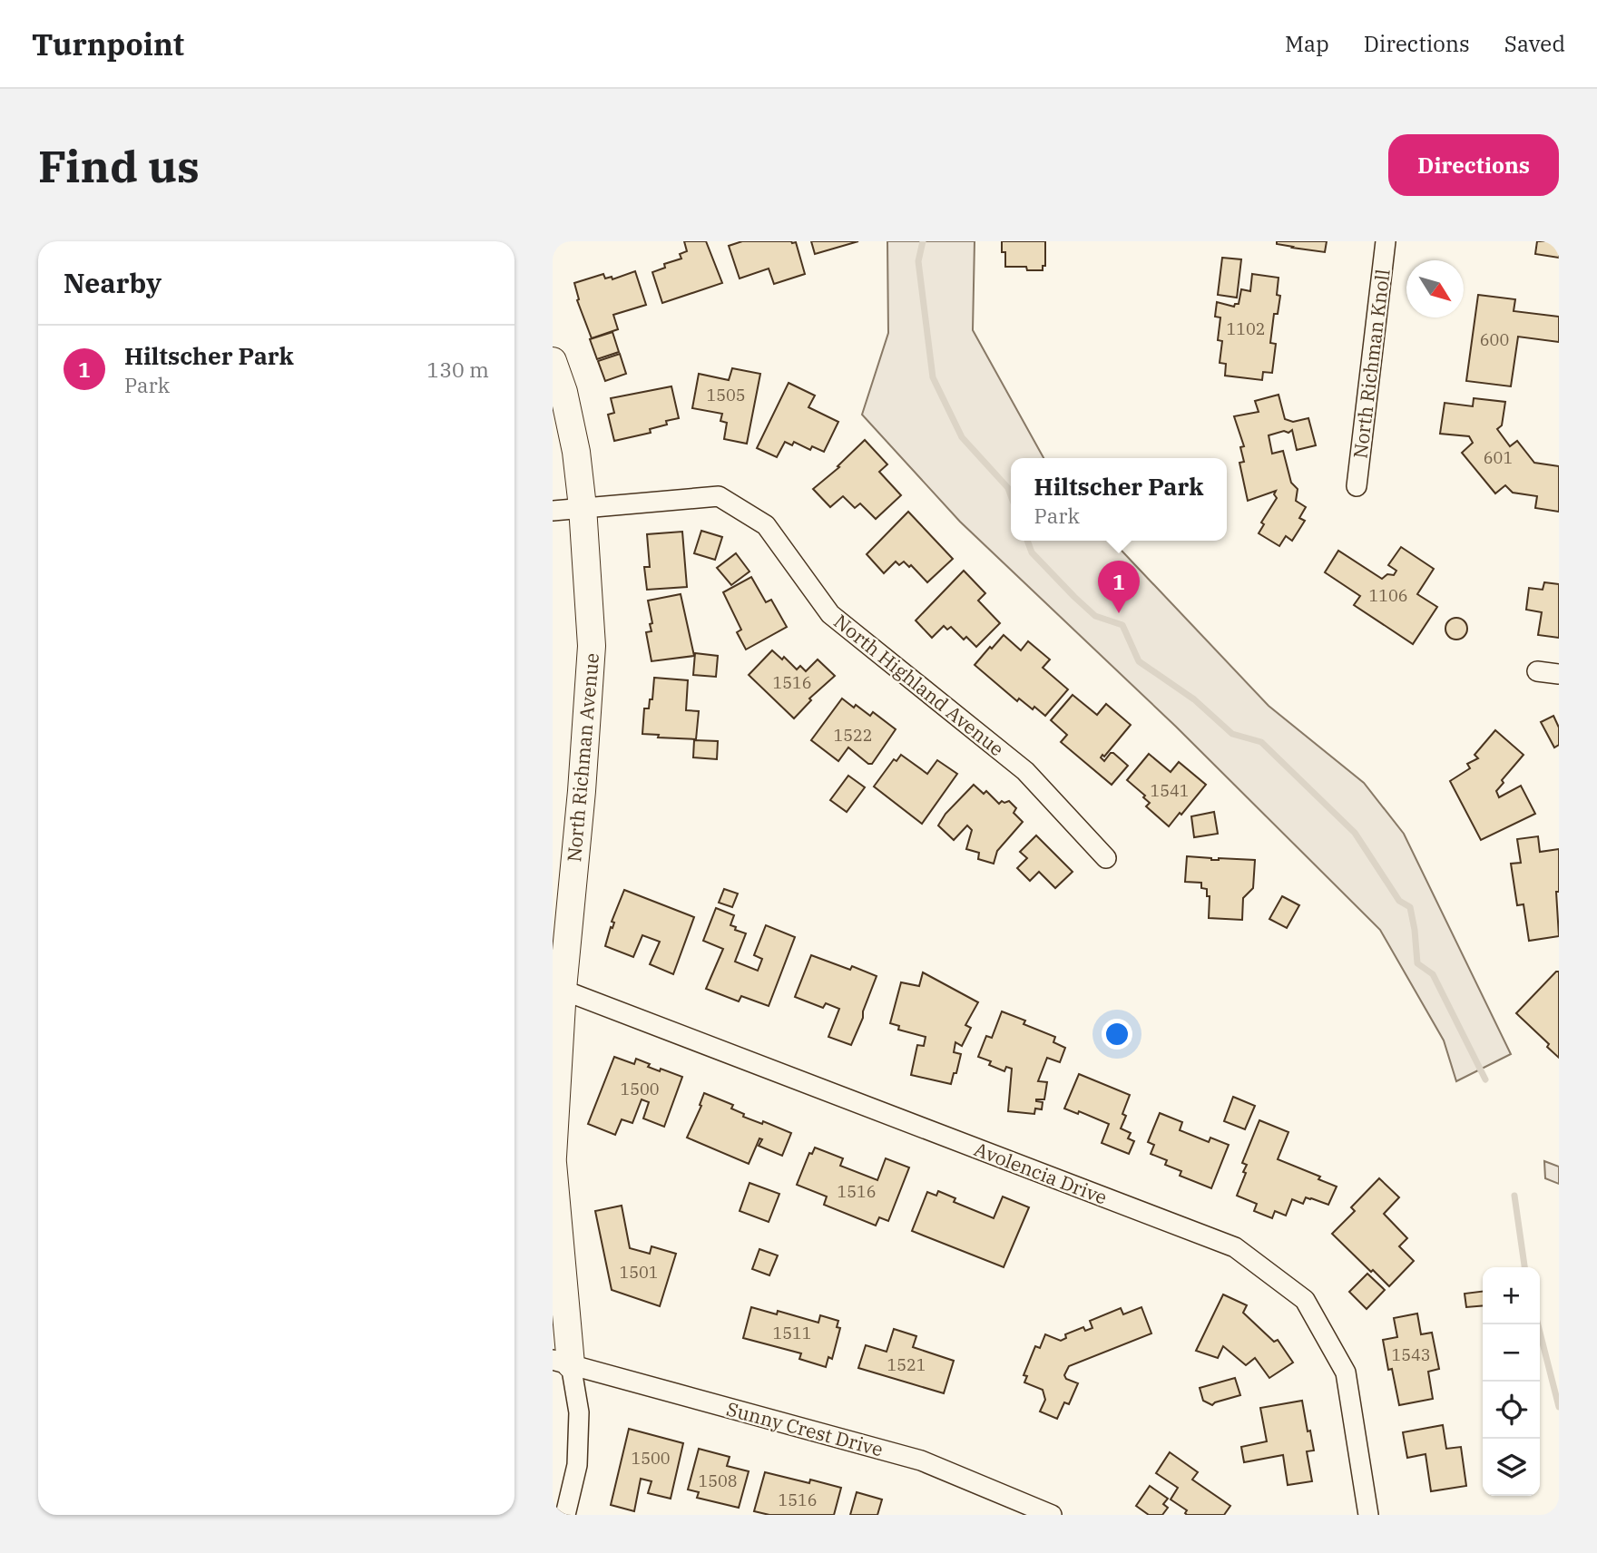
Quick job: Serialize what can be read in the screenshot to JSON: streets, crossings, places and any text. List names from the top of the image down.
{
  "streets": {
    "street": [
      "North Richman Knoll",
      "North Highland Avenue",
      "North Richman Avenue",
      "Avolencia Drive",
      "Sunny Crest Drive"
    ]
  },
  "crossings": [
    ["North Highland Avenue", "North Richman Avenue"],
    ["North Richman Avenue", "Avolencia Drive"]
  ],
  "house_numbers": [
    "1102",
    "600",
    "1505",
    "601",
    "1106",
    "1516",
    "1522",
    "1541",
    "1500",
    "1516",
    "1501",
    "1511",
    "1543",
    "1521",
    "1500",
    "1508",
    "1516"
  ],
  "north": "bottom right",
  "page": {
    "header": "Turnpoint",
    "nav": ["Map", "Directions", "Saved"],
    "buttons": "Directions",
    "title": "Find us",
    "heading": "Nearby",
    "list": [
      {
        "mark": "1",
        "name": "Hiltscher Park",
        "note": "Park",
        "value": "130 m"
      }
    ],
    "popup": ["Hiltscher Park", "Park"],
    "pins": "1",
    "map_buttons": ["+", "−"]
  }
}
